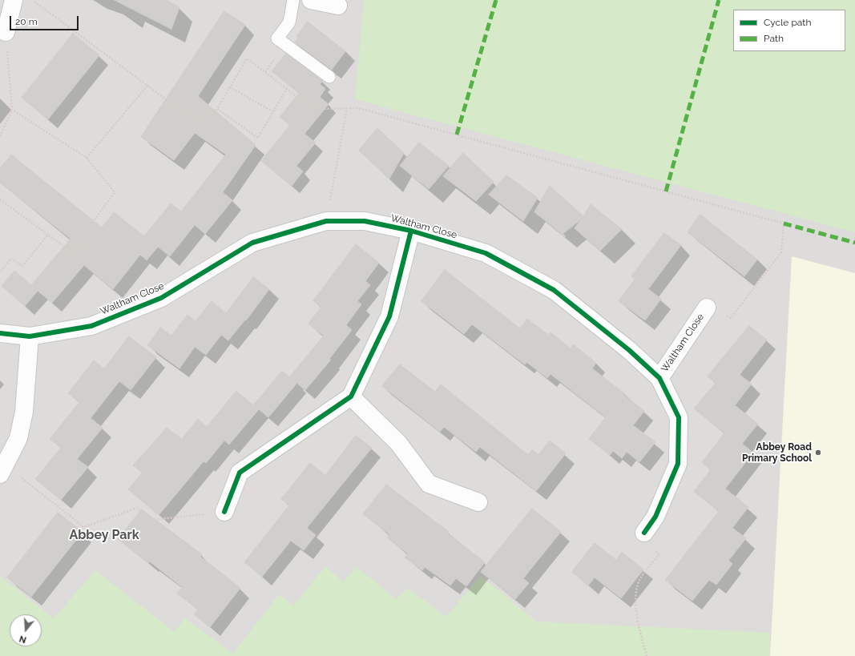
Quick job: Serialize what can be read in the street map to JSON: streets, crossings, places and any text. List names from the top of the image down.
{
  "streets": {
    "street": ["Waltham Close"]
  },
  "districts": ["Abbey Park"],
  "places": ["Abbey Road Primary School"],
  "legend": ["Cycle path", "Path"],
  "scale_bar": "20 m",
  "north": "bottom"
}
